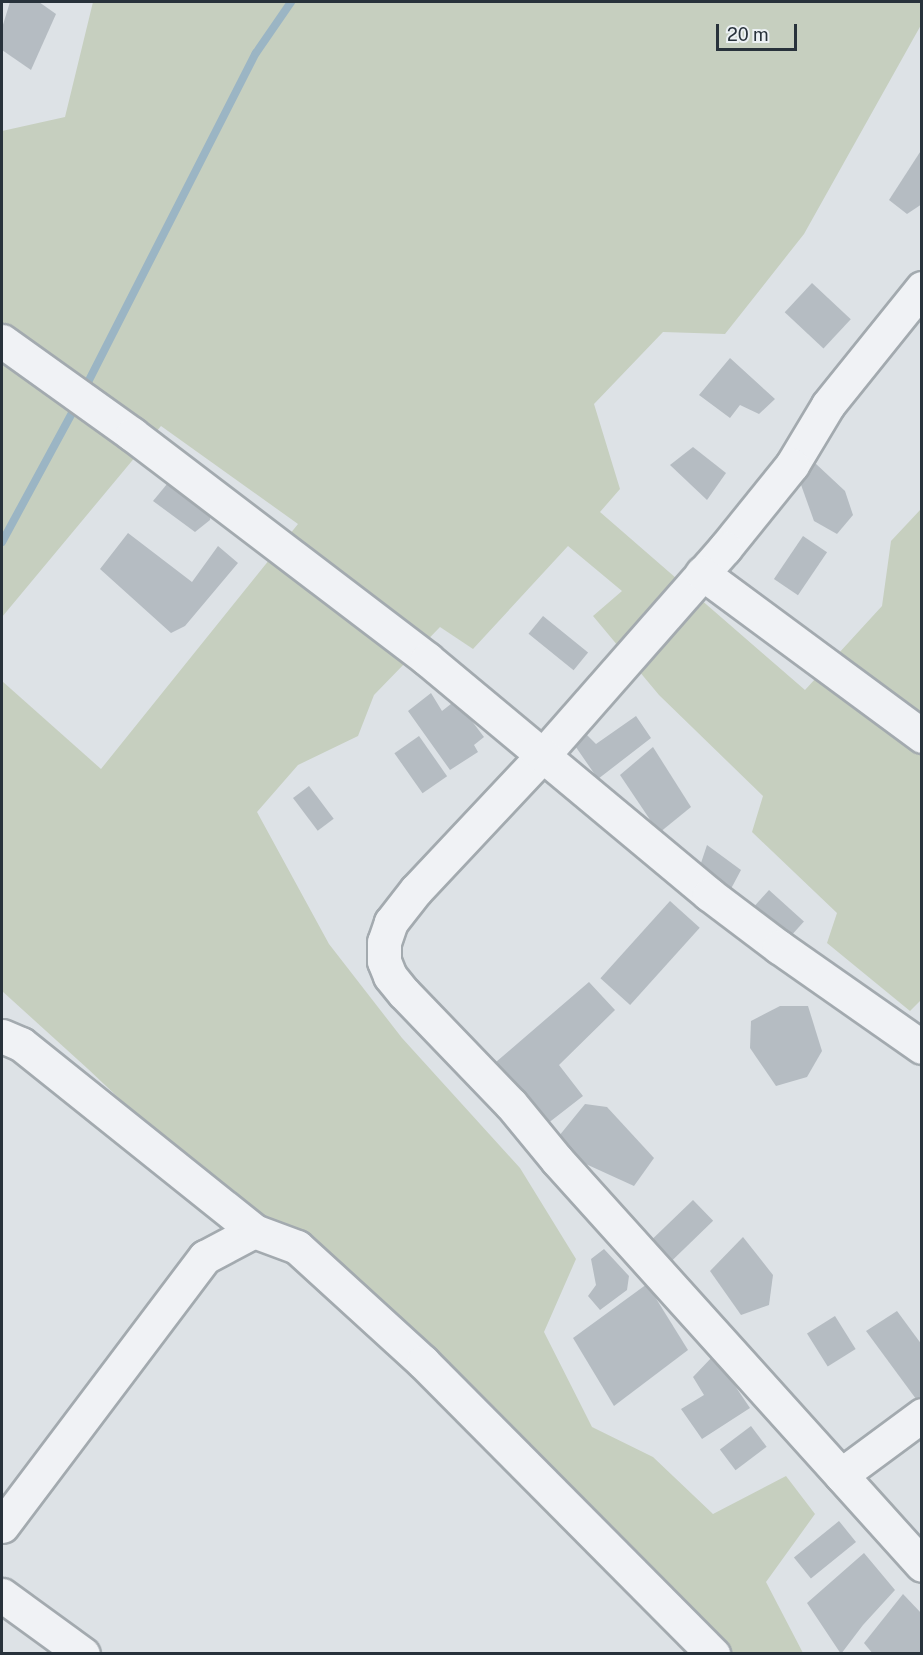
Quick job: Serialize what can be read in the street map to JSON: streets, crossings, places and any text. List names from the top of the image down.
{
  "scale_bar": "20 m"
}
